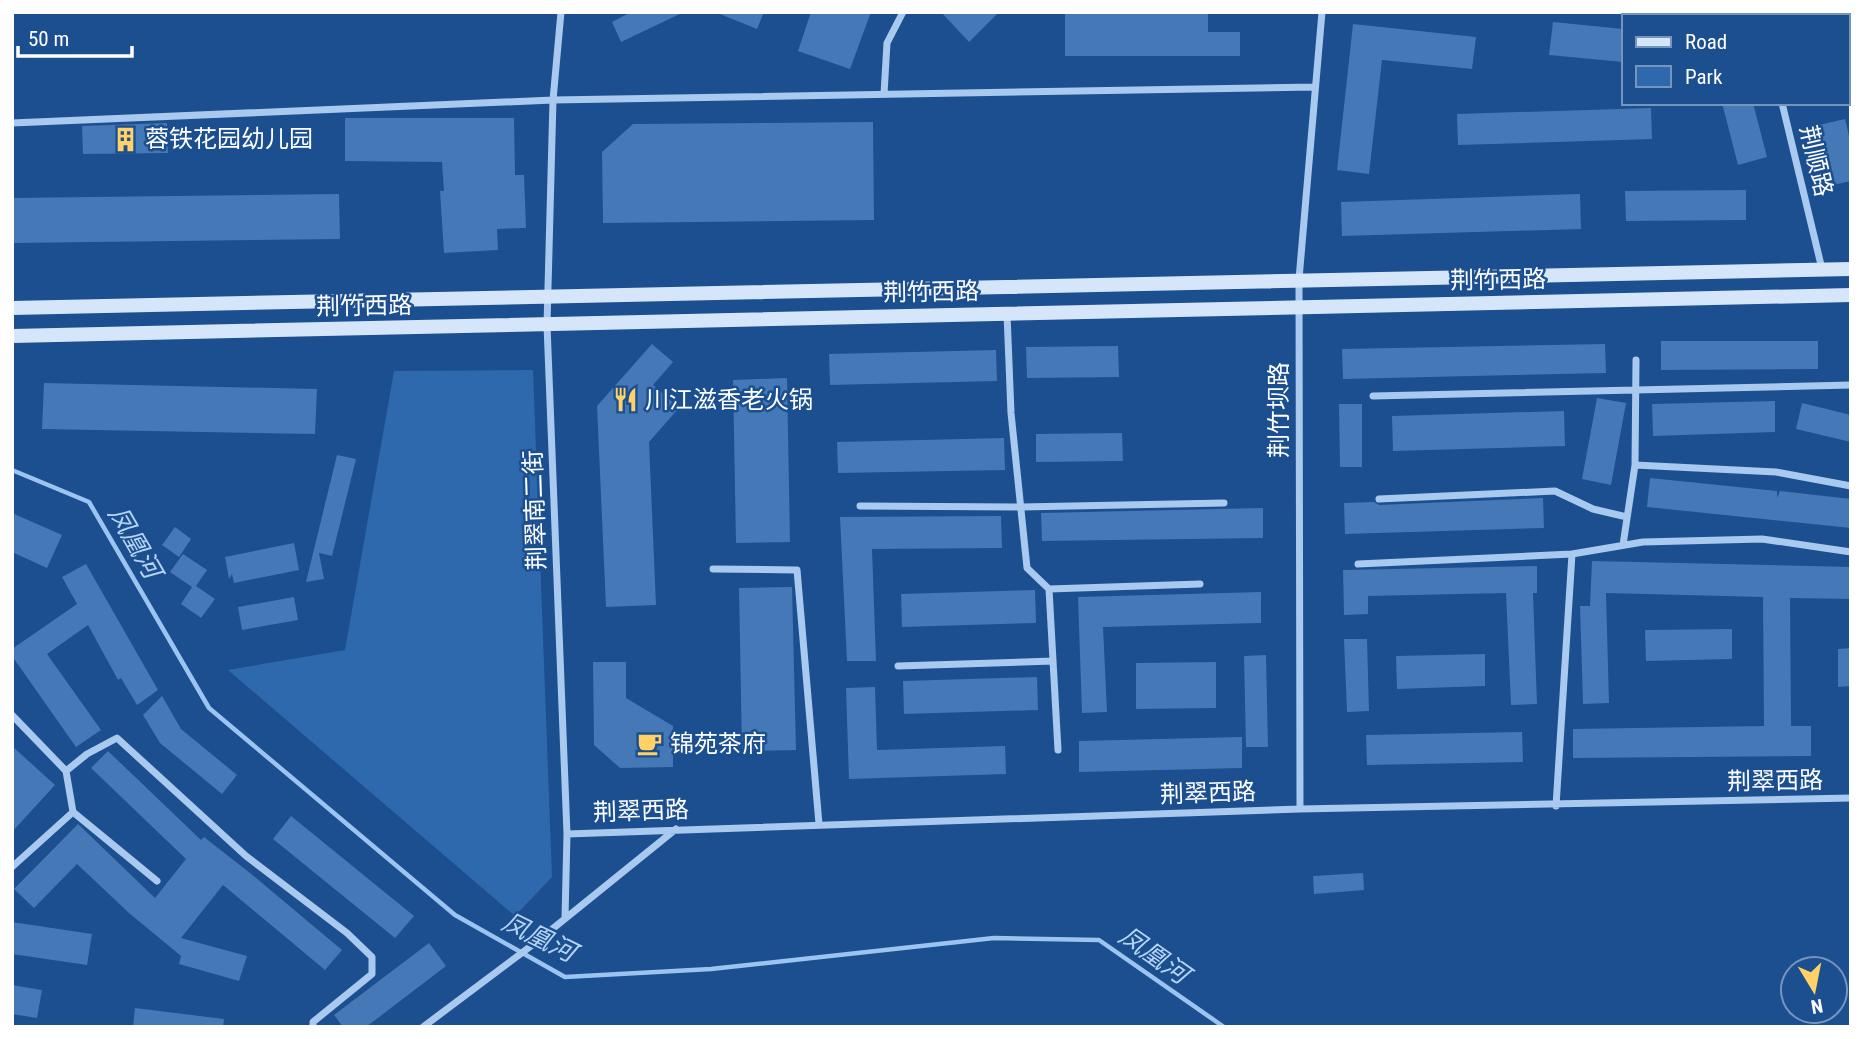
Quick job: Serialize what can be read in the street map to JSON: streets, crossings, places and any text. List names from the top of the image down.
{
  "streets": {
    "main road": ["荆竹西路"],
    "street": [
      "荆顺路",
      "荆竹坝路",
      "荆翠南二街",
      "荆翠西路"
    ]
  },
  "crossings": [
    ["荆顺路", "荆竹西路"],
    ["荆竹西路", "荆竹坝路"],
    ["荆竹西路", "荆翠南二街"],
    ["荆竹坝路", "荆翠西路"],
    ["荆翠南二街", "荆翠西路"]
  ],
  "water": ["凤凰河"],
  "places": {
    "building": ["蓉铁花园幼儿园"],
    "restaurant": ["川江滋香老火锅"],
    "cafe": ["锦苑茶府"]
  },
  "legend": ["Road", "Park"],
  "scale_bar": "50 m",
  "north": "bottom"
}
